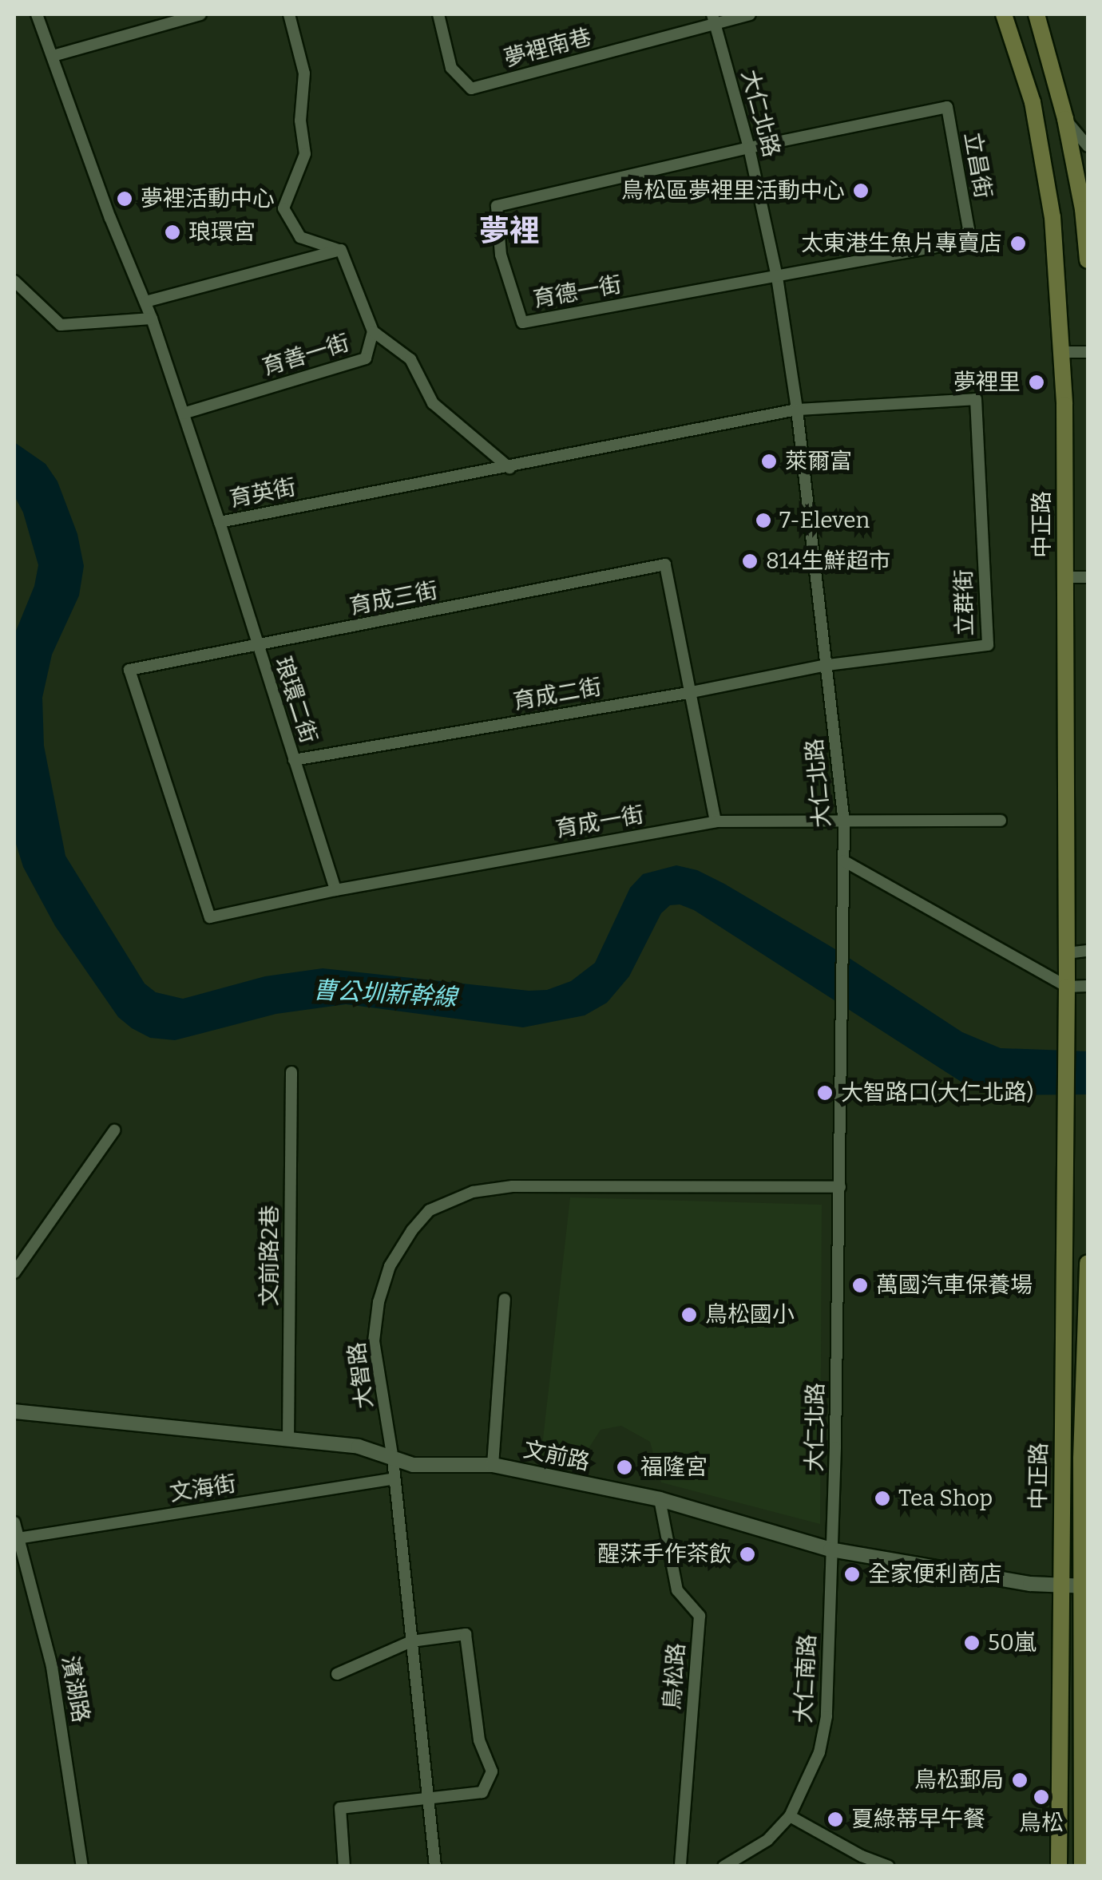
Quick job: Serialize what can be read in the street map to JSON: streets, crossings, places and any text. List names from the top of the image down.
{
  "streets": {
    "main road": ["中正路"],
    "street": [
      "夢裡南巷",
      "大仁北路",
      "立昌街",
      "育德一街",
      "育善一街",
      "育英街",
      "育成三街",
      "立群街",
      "育成二街",
      "琅環二街",
      "育成一街",
      "文前路2巷",
      "大智路",
      "文前路",
      "文海街",
      "鳥松路",
      "大仁南路",
      "濱湖路"
    ]
  },
  "crossings": [
    ["夢裡南巷", "大仁北路"],
    ["大仁北路", "立昌街"],
    ["大仁北路", "育德一街"],
    ["大仁北路", "育英街"],
    ["大仁北路", "立群街"],
    ["大仁北路", "育成二街"],
    ["大仁北路", "育成一街"],
    ["大仁北路", "大智路"],
    ["大仁北路", "文前路"],
    ["大仁北路", "大仁南路"],
    ["立昌街", "育德一街"],
    ["育善一街", "育英街"],
    ["育英街", "立群街"],
    ["育英街", "琅環二街"],
    ["中正路", "文前路"],
    ["育成三街", "育成二街"],
    ["育成三街", "琅環二街"],
    ["育成三街", "育成一街"],
    ["立群街", "育成二街"],
    ["育成二街", "琅環二街"],
    ["琅環二街", "育成一街"],
    ["文前路2巷", "文前路"],
    ["大智路", "文前路"],
    ["大智路", "文海街"],
    ["文前路", "鳥松路"],
    ["文前路", "大仁南路"],
    ["文海街", "濱湖路"]
  ],
  "districts": ["夢裡"],
  "water": ["曹公圳新幹線"],
  "places": [
    "鳥松區夢裡里活動中心",
    "夢裡活動中心",
    "琅環宮",
    "太東港生魚片專賣店",
    "夢裡里",
    "萊爾富",
    "7-Eleven",
    "814生鮮超市",
    "大智路口(大仁北路)",
    "萬國汽車保養場",
    "鳥松國小",
    "福隆宮",
    "Tea Shop",
    "醒莯手作茶飲",
    "全家便利商店",
    "50嵐",
    "鳥松郵局",
    "鳥松",
    "夏綠蒂早午餐"
  ]
}
